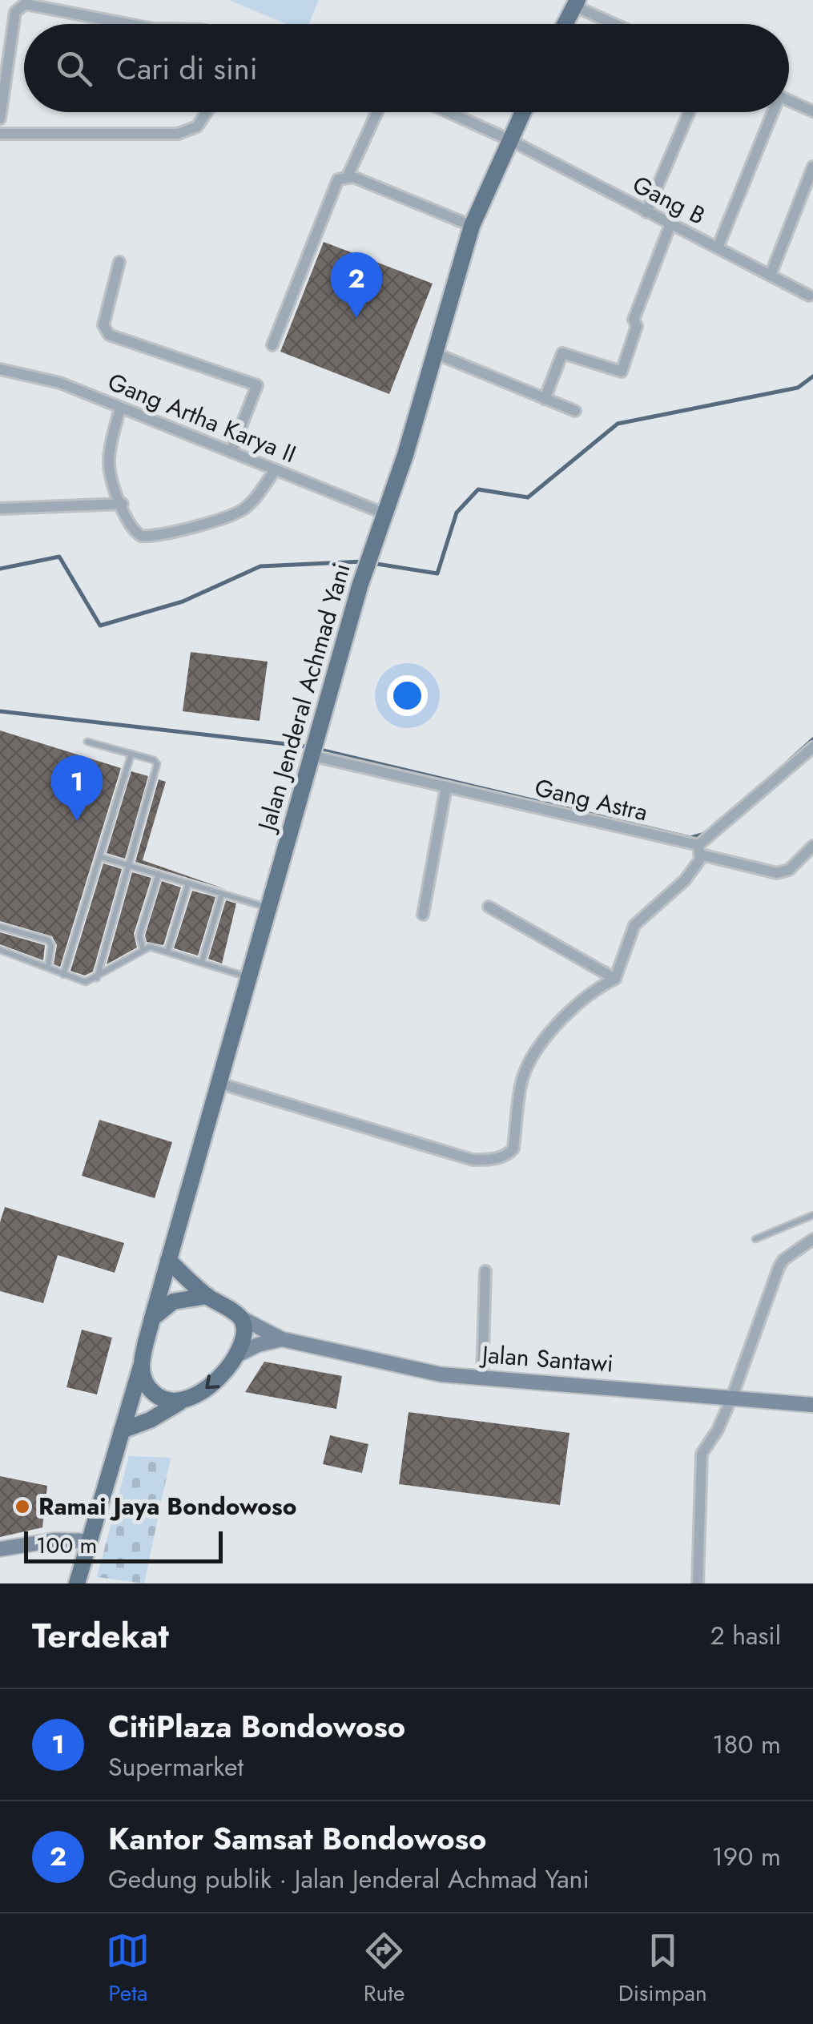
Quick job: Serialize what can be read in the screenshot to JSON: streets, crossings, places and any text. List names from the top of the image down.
{
  "streets": {
    "main road": ["Jalan Jenderal Achmad Yani", "Jalan Santawi"],
    "street": ["Gang B", "Gang Artha Karya II", "Gang Astra"]
  },
  "crossings": [
    ["Gang B", "Jalan Jenderal Achmad Yani"],
    ["Gang Artha Karya II", "Jalan Jenderal Achmad Yani"],
    ["Jalan Jenderal Achmad Yani", "Gang Astra"],
    ["Jalan Jenderal Achmad Yani", "Jalan Santawi"]
  ],
  "places": ["Ramai Jaya Bondowoso"],
  "scale_bar": "100 m",
  "page": {
    "search": "Cari di sini",
    "pins": ["2", "1"],
    "scale": "100 m",
    "heading": ["Terdekat", "2 hasil"],
    "list": [
      {
        "mark": "1",
        "name": "CitiPlaza Bondowoso",
        "note": "Supermarket",
        "value": "180 m"
      },
      {
        "mark": "2",
        "name": "Kantor Samsat Bondowoso",
        "note": "Gedung publik · Jalan Jenderal Achmad Yani",
        "value": "190 m"
      }
    ],
    "nav": ["Peta", "Rute", "Disimpan"]
  }
}
